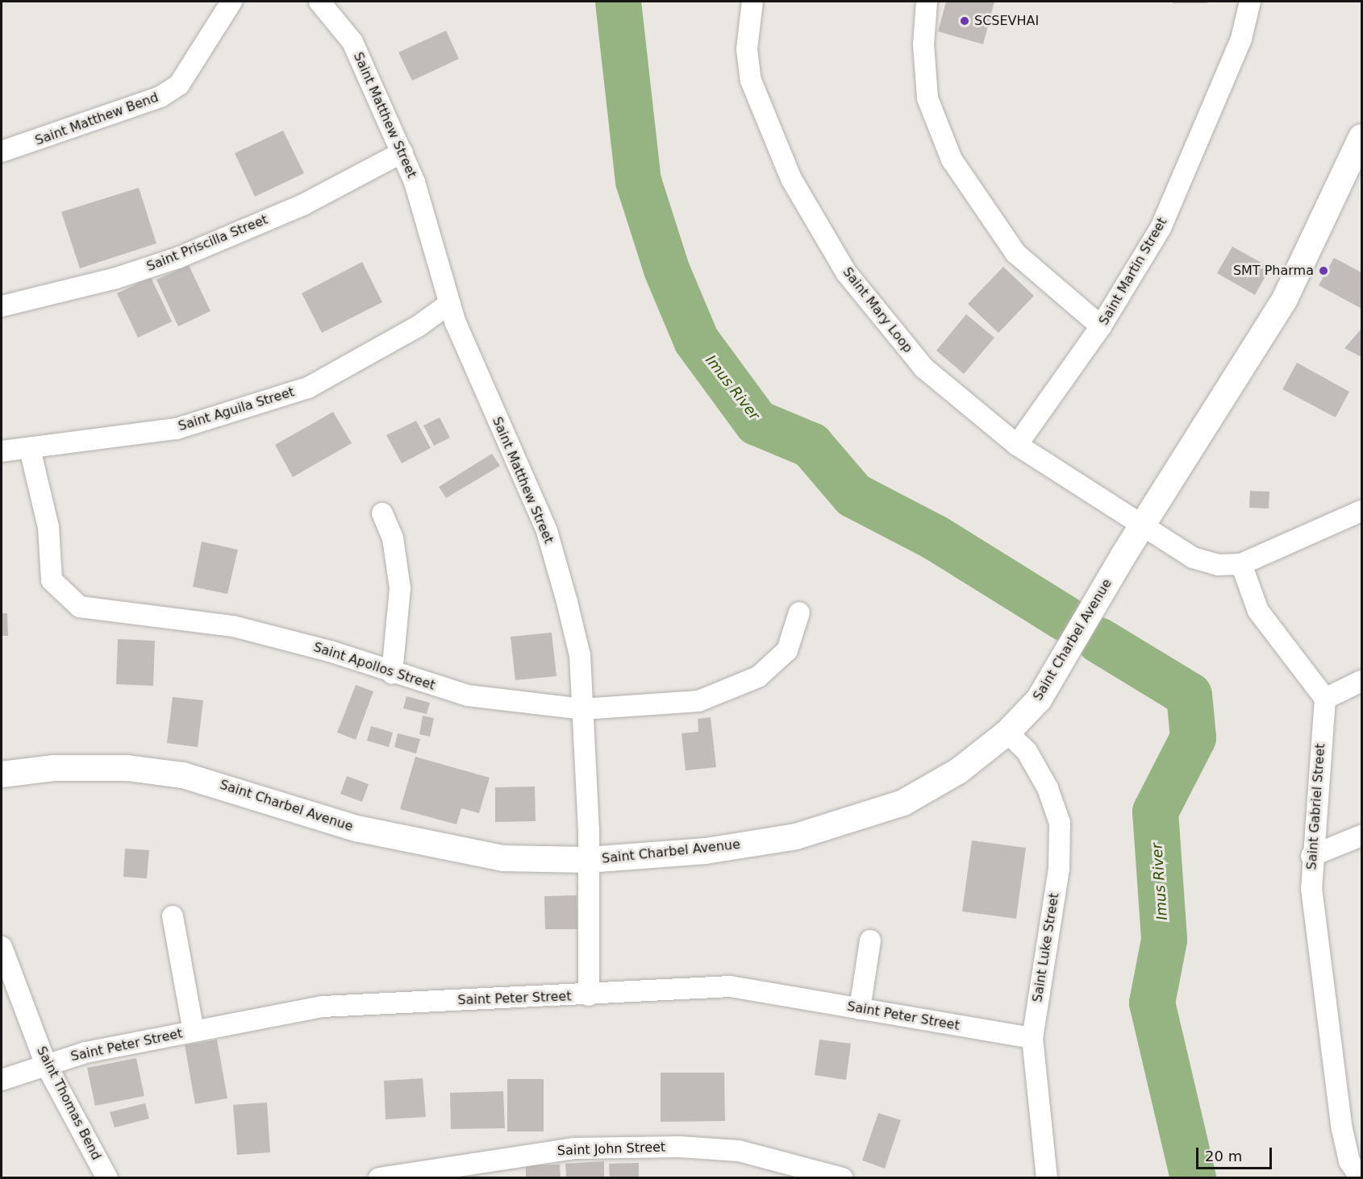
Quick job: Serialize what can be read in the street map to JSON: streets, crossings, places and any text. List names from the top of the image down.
{
  "streets": {
    "street": [
      "Saint Matthew Street",
      "Saint Matthew Bend",
      "Saint Priscilla Street",
      "Saint Martin Street",
      "Saint Mary Loop",
      "Saint Aguila Street",
      "Saint Charbel Avenue",
      "Saint Apollos Street",
      "Saint Gabriel Street",
      "Saint Luke Street",
      "Saint Peter Street",
      "Saint Thomas Bend",
      "Saint John Street"
    ]
  },
  "crossings": [
    ["Saint Matthew Street", "Saint Priscilla Street"],
    ["Saint Matthew Street", "Saint Aguila Street"],
    ["Saint Matthew Street", "Saint Charbel Avenue"],
    ["Saint Matthew Street", "Saint Apollos Street"],
    ["Saint Matthew Street", "Saint Peter Street"],
    ["Saint Martin Street", "Saint Mary Loop"],
    ["Saint Mary Loop", "Saint Charbel Avenue"],
    ["Saint Aguila Street", "Saint Apollos Street"],
    ["Saint Charbel Avenue", "Saint Luke Street"],
    ["Saint Luke Street", "Saint Peter Street"],
    ["Saint Peter Street", "Saint Thomas Bend"]
  ],
  "water": ["Imus River"],
  "places": ["SCSEVHAI", "SMT Pharma"],
  "scale_bar": "20 m"
}
